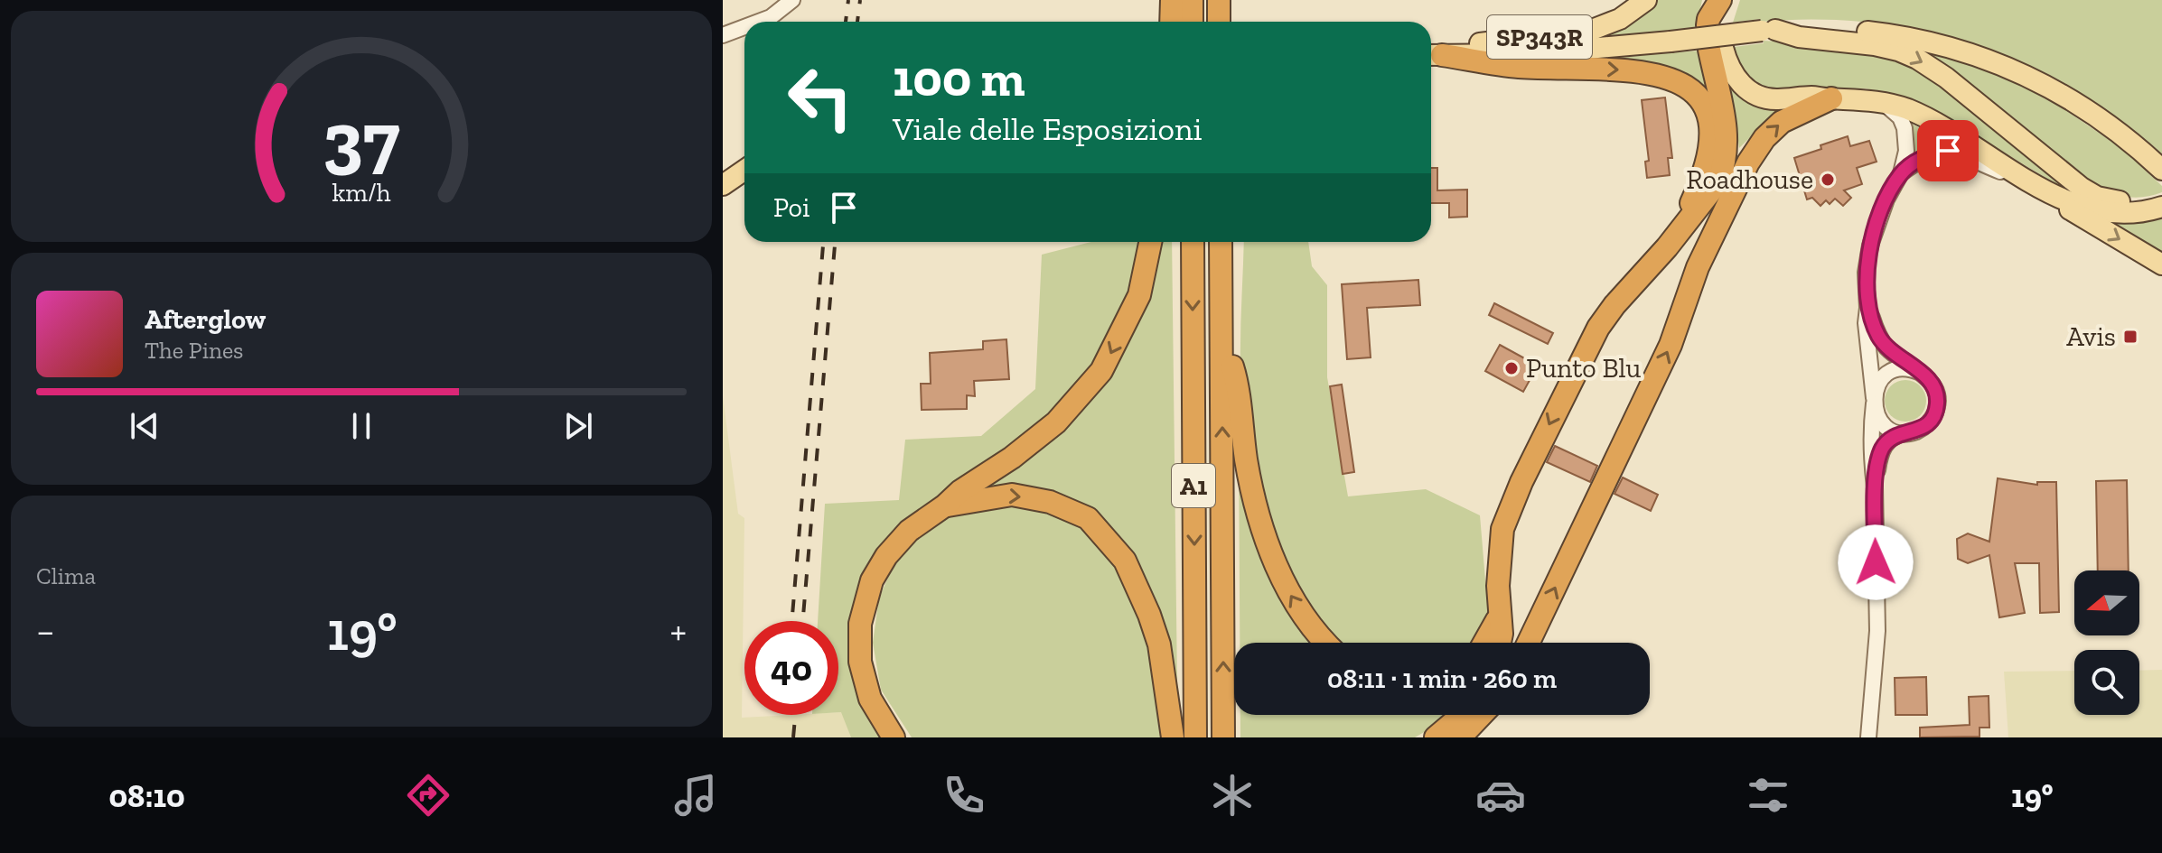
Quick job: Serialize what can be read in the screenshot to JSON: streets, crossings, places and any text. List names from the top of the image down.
{
  "streets": {
    "highway": ["A1"],
    "main road": ["SP343R"]
  },
  "places": {
    "other": ["Roadhouse", "Punto Blu"],
    "transit": ["Avis"]
  },
  "north": "left",
  "page": {
    "turn": ["100 m", "Viale delle Esposizioni"],
    "then": "Poi",
    "song": ["Afterglow", "The Pines"],
    "tile": "Clima",
    "heat": ["−", "19°", "+"],
    "limit": "40",
    "trip": "08:11 · 1 min · 260 m",
    "tabs": ["08:10", "19°"],
    "gauge": ["37", "km/h"]
  }
}
